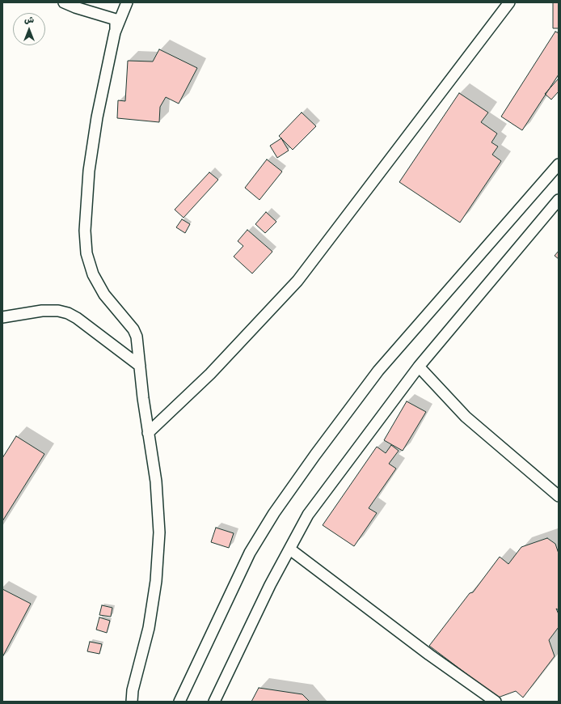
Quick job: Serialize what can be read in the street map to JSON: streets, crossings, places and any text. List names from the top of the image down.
{
  "north": "top"
}
